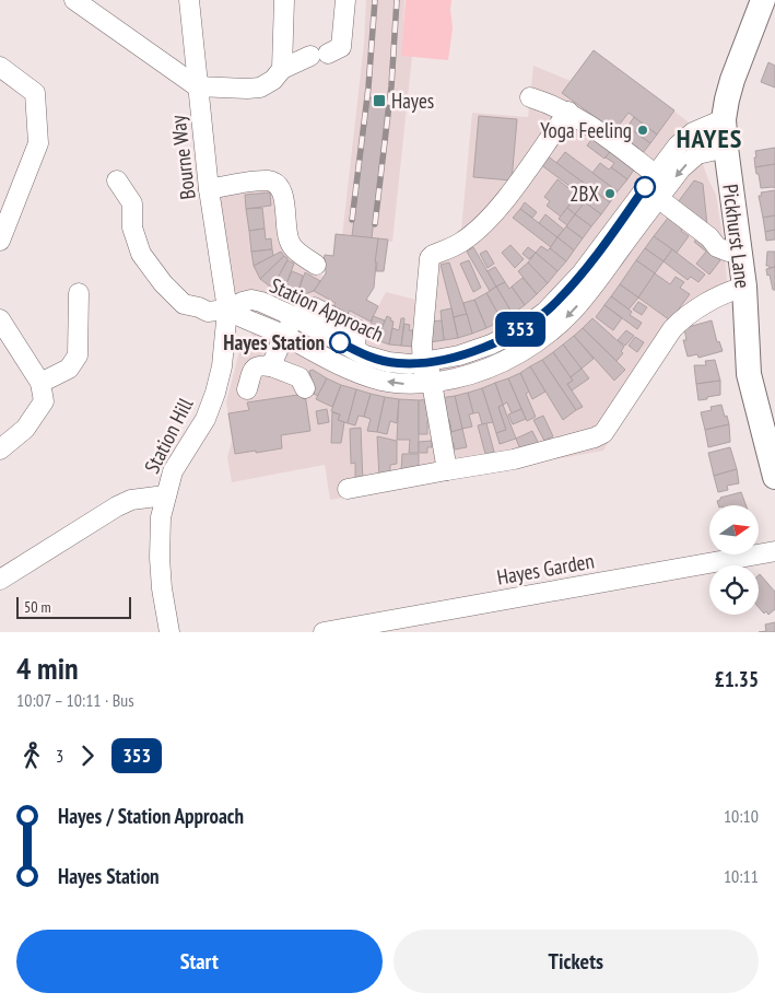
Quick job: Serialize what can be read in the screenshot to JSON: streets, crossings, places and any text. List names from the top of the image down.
{
  "streets": {
    "main road": ["Pickhurst Lane"],
    "street": [
      "Bourne Way",
      "Station Approach",
      "Station Hill",
      "Hayes Garden"
    ]
  },
  "crossings": [
    ["Bourne Way", "Station Approach"],
    ["Bourne Way", "Station Hill"],
    ["Pickhurst Lane", "Station Approach"],
    ["Station Approach", "Station Hill"]
  ],
  "districts": ["HAYES"],
  "places": {
    "transit": ["Hayes"],
    "other": ["Yoga Feeling", "2BX", "Hayes Station"]
  },
  "lines": ["bus line 353"],
  "scale_bar": "50 m",
  "north": "right",
  "page": {
    "on_map": "353",
    "scale": "50 m",
    "heading": ["4 min", "10:07 – 10:11 · Bus", "£1.35"],
    "legs": ["3", "353"],
    "list": [
      {
        "name": "Hayes / Station Approach",
        "value": "10:10"
      },
      {
        "name": "Hayes Station",
        "value": "10:11"
      }
    ],
    "buttons": ["Start", "Tickets"]
  }
}
